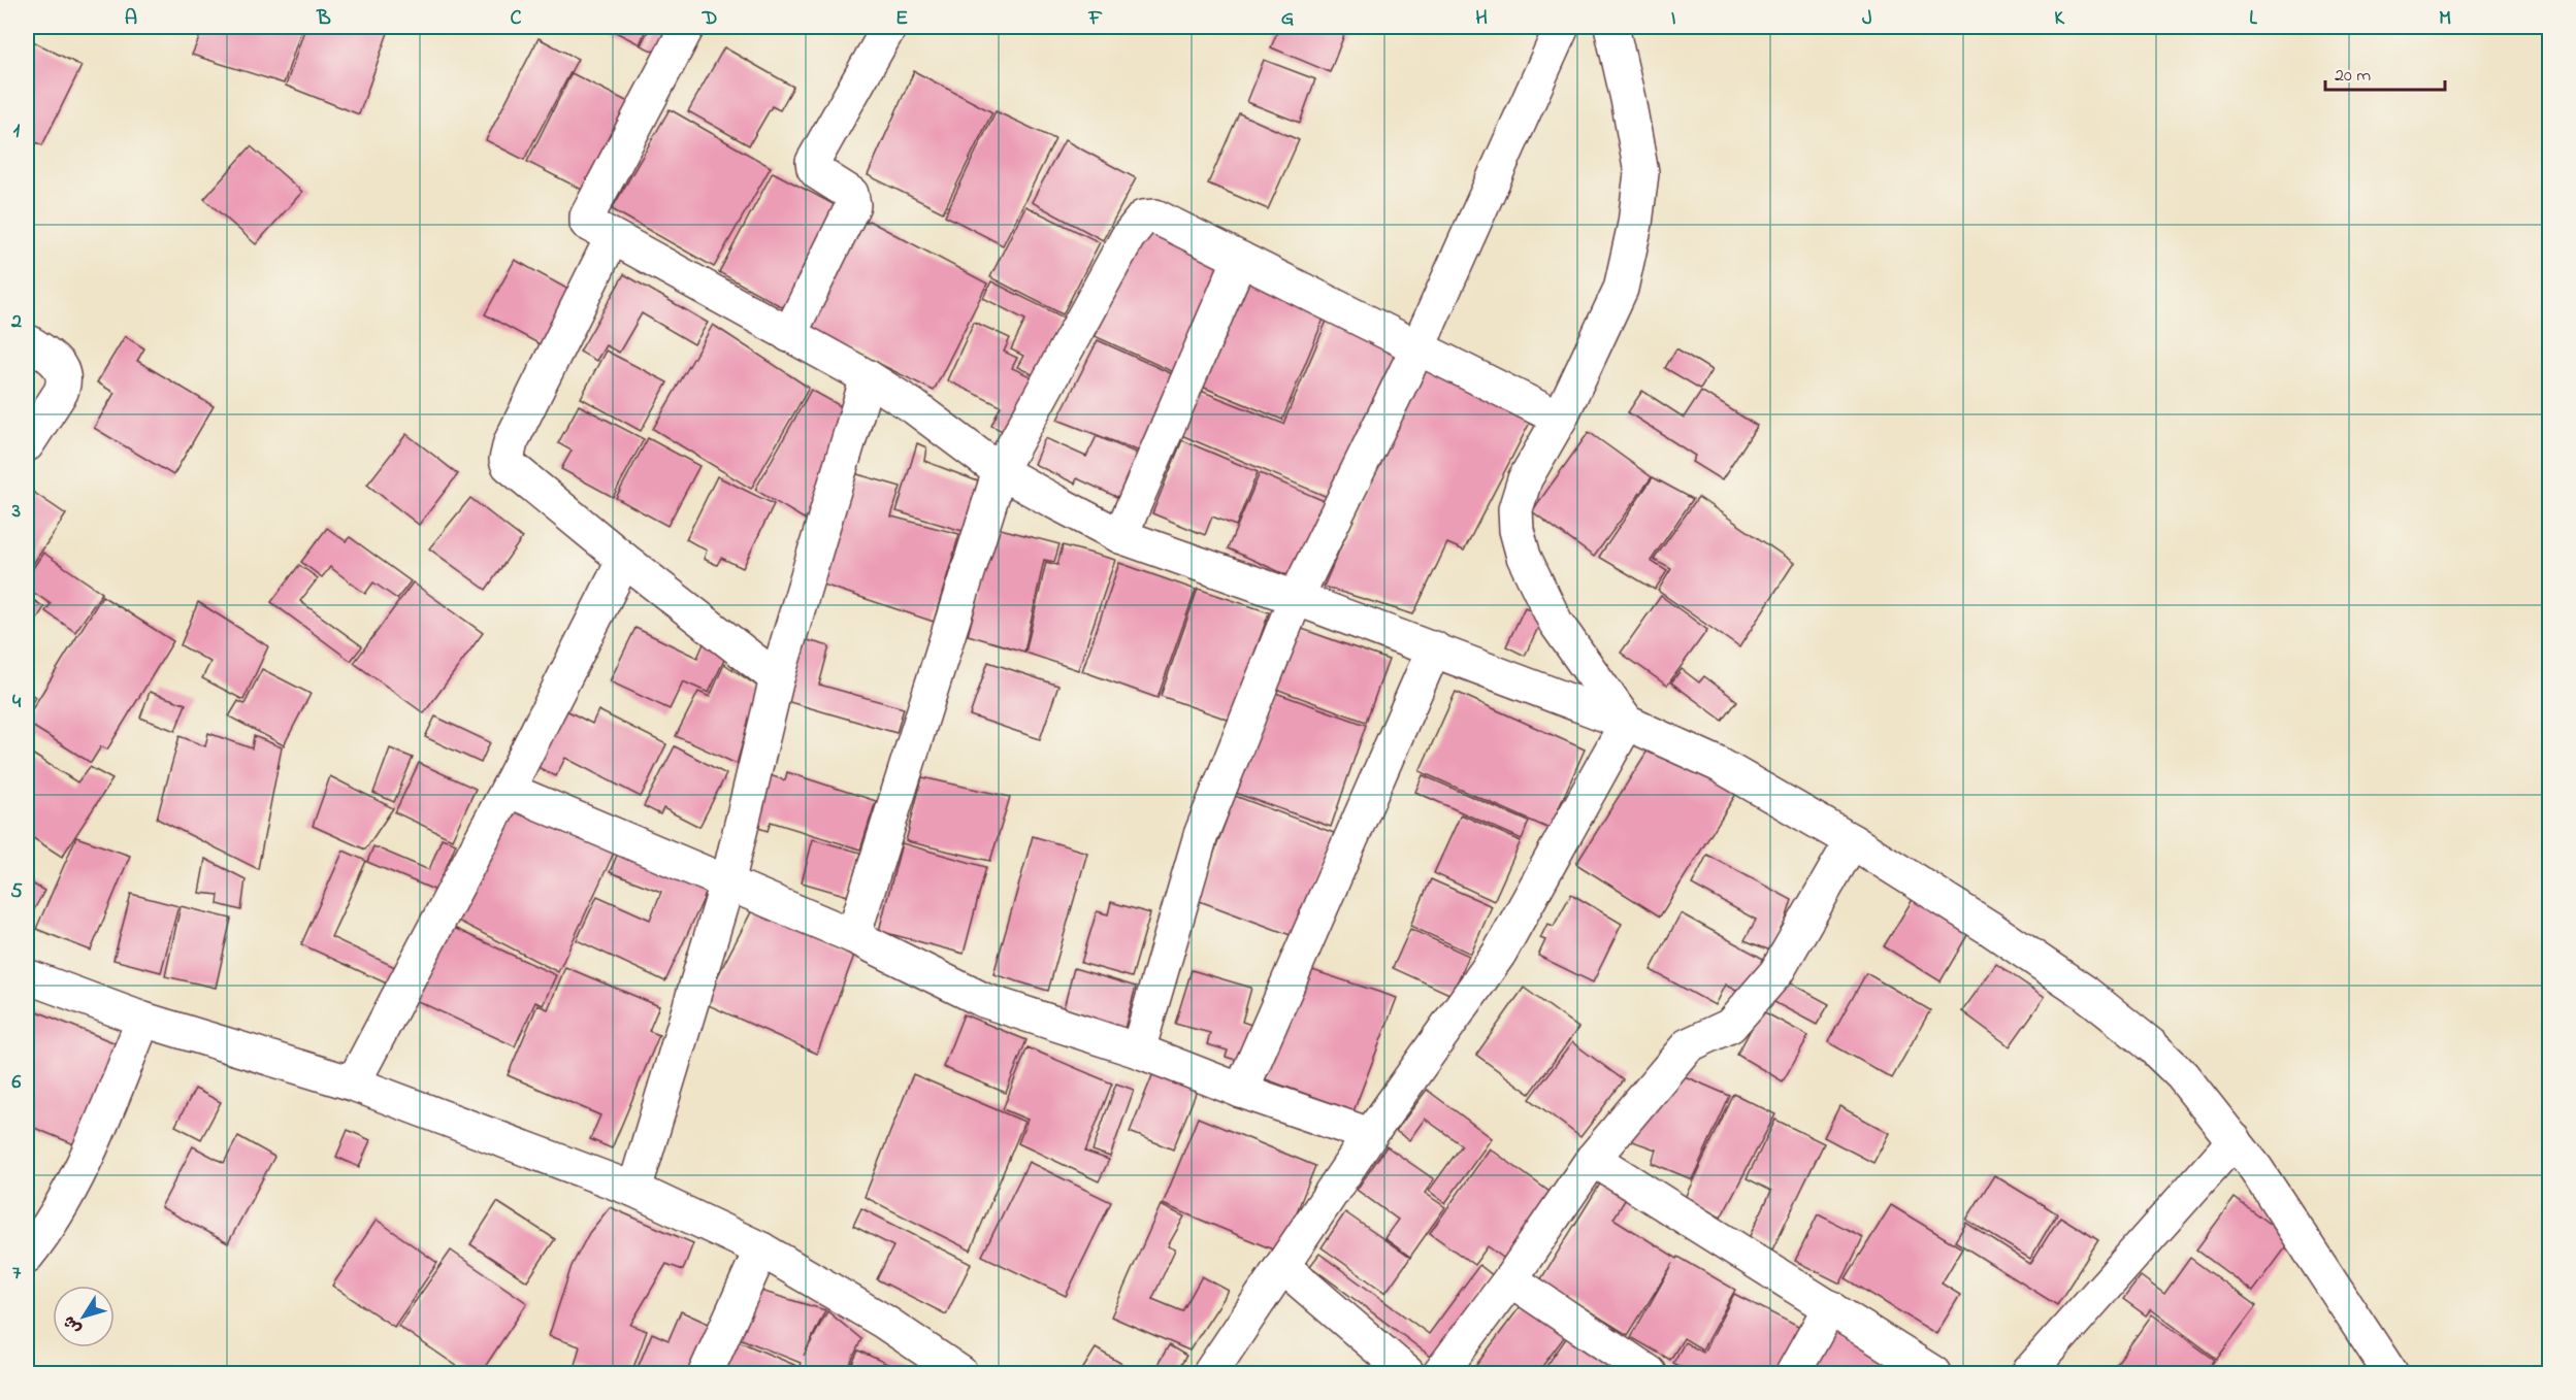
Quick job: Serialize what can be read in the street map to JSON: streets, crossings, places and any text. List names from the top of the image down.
{
  "scale_bar": "20 m",
  "north": "bottom left",
  "grid": {
    "columns": [
      "A",
      "B",
      "C",
      "D",
      "E",
      "F",
      "G",
      "H",
      "I",
      "J",
      "K",
      "L",
      "M"
    ],
    "rows": [
      "1",
      "2",
      "3",
      "4",
      "5",
      "6",
      "7"
    ]
  }
}
